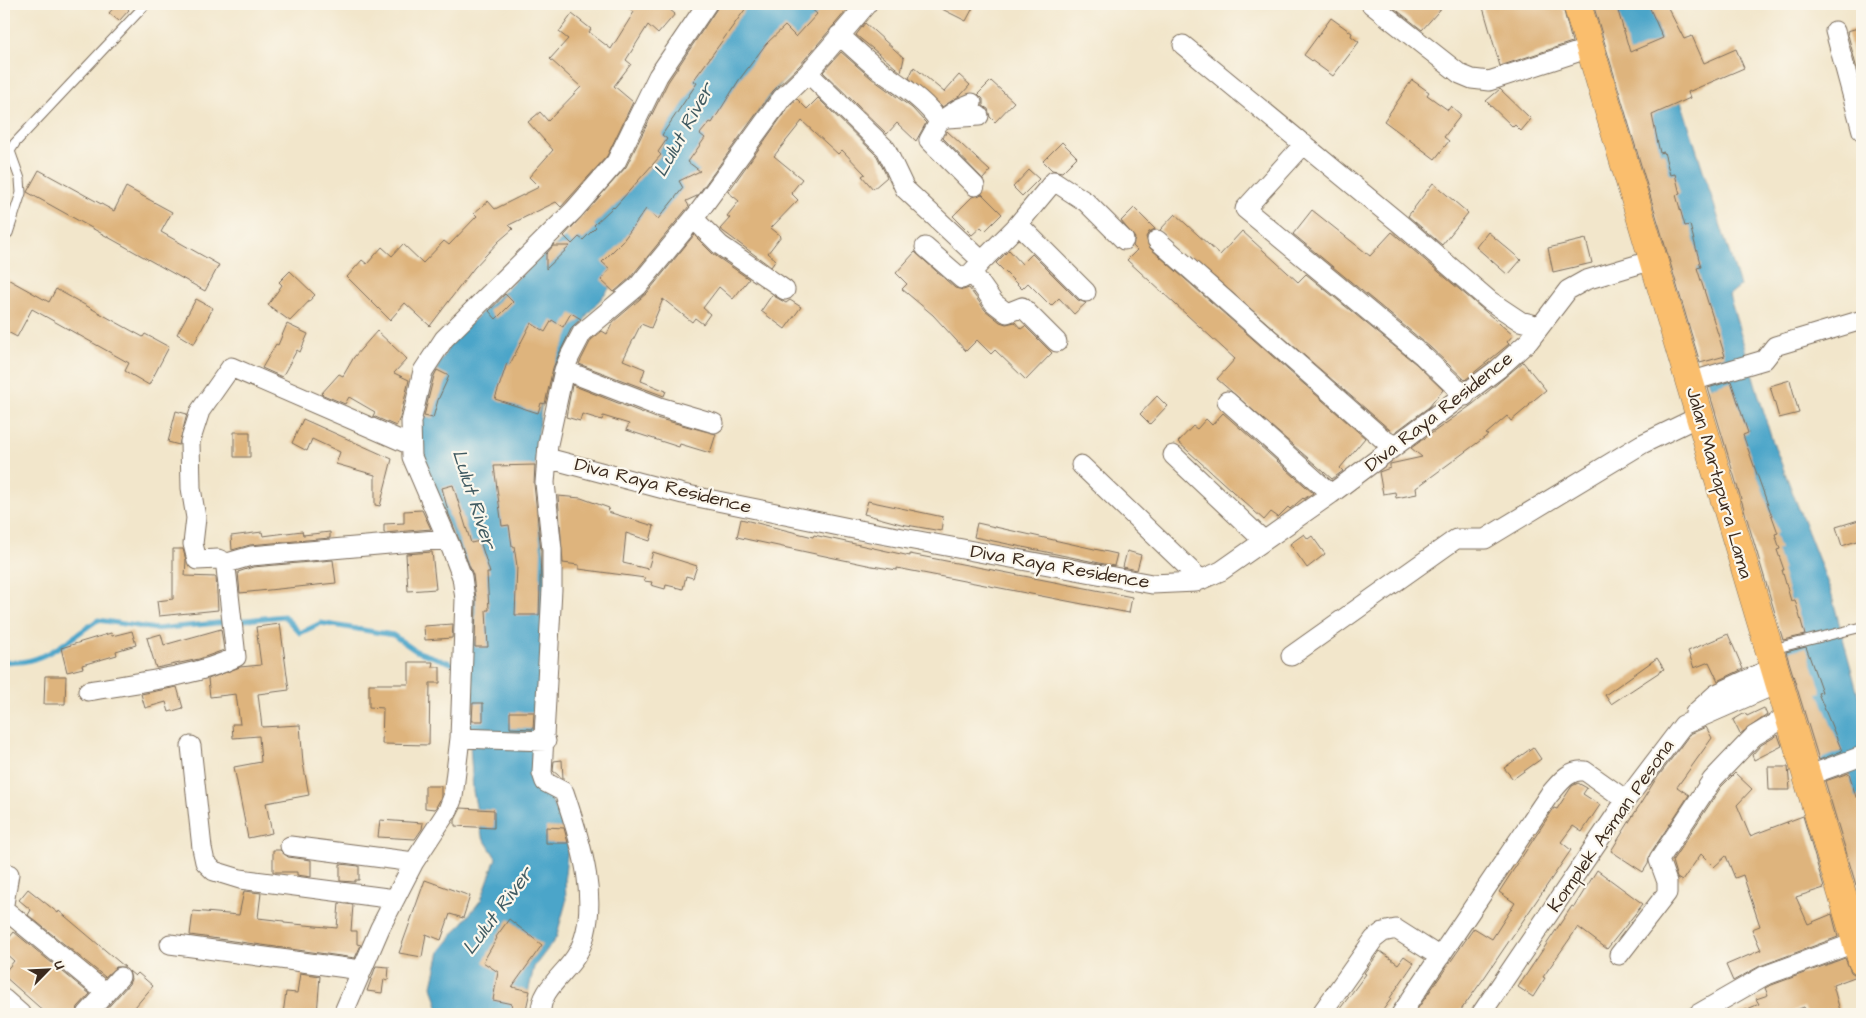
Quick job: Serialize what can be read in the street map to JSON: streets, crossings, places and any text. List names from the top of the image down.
{
  "streets": {
    "main road": ["Jalan Martapura Lama"],
    "street": ["Diva Raya Residence", "Komplek Asman Pesona"]
  },
  "crossings": [
    ["Diva Raya Residence", "Jalan Martapura Lama"],
    ["Jalan Martapura Lama", "Komplek Asman Pesona"]
  ],
  "water": ["Lulut River"],
  "north": "top right"
}
